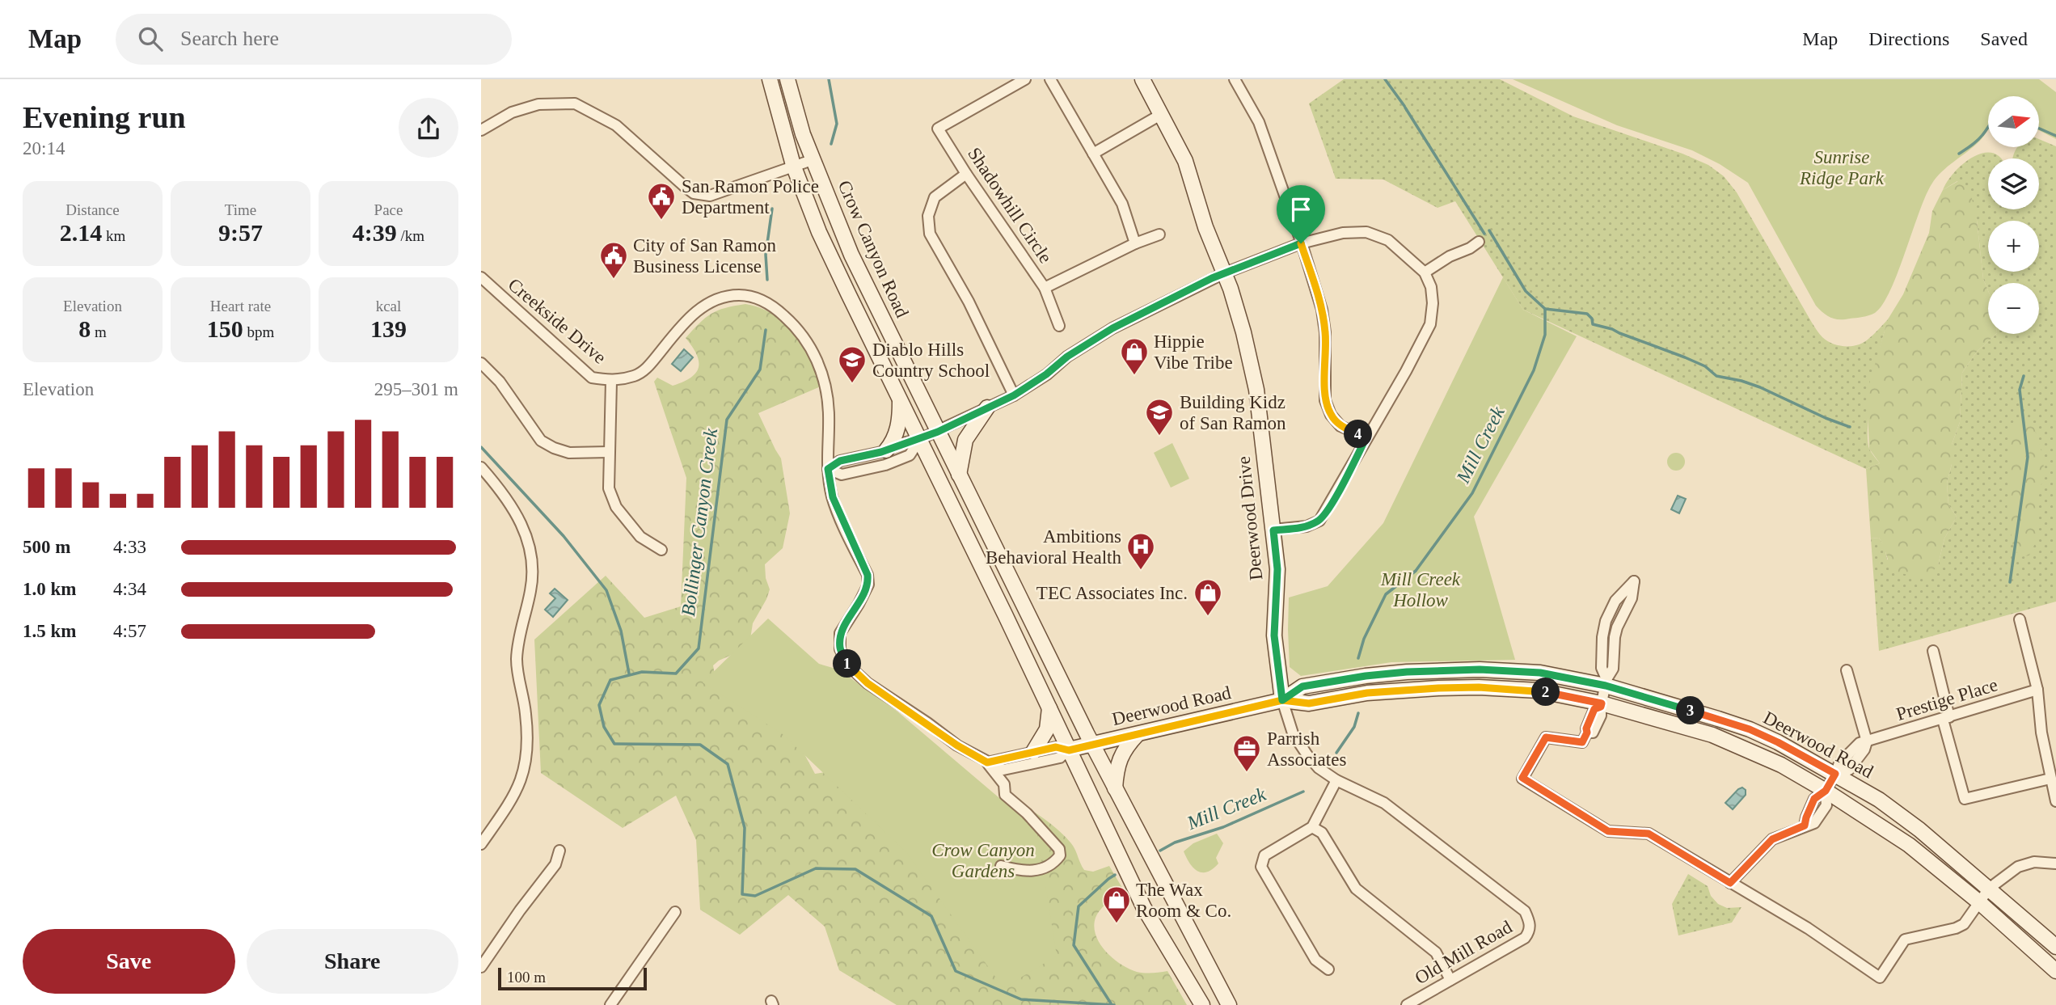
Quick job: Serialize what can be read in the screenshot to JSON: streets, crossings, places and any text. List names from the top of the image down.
{
  "streets": {
    "street": [
      "Shadowhill Circle",
      "Crow Canyon Road",
      "Creekside Drive",
      "Deerwood Drive",
      "Prestige Place",
      "Deerwood Road",
      "Old Mill Road"
    ]
  },
  "crossings": [
    ["Crow Canyon Road", "Deerwood Road"],
    ["Deerwood Drive", "Deerwood Road"],
    ["Deerwood Drive", "Old Mill Road"]
  ],
  "water": ["Mill Creek", "Bollinger Canyon Creek"],
  "parks": ["Sunrise Ridge Park", "Mill Creek Hollow", "Crow Canyon Gardens"],
  "places": {
    "public building": ["San Ramon Police Department", "City of San Ramon Business License"],
    "shop": ["Hippie Vibe Tribe", "TEC Associates Inc.", "The Wax Room & Co."],
    "school or university": ["Diablo Hills Country School", "Building Kidz of San Ramon"],
    "hospital": ["Ambitions Behavioral Health"],
    "office": ["Parrish Associates"]
  },
  "scale_bar": "100 m",
  "north": "right",
  "page": {
    "header": "Map",
    "search": "Search here",
    "nav": ["Map", "Directions", "Saved"],
    "heading": ["Evening run", "20:14"],
    "map_buttons": ["+", "−"],
    "stats": [
      ["Distance", "2.14 km"],
      ["Time", "9:57"],
      ["Pace", "4:39 /km"],
      ["Elevation", "8 m"],
      ["Heart rate", "150 bpm"],
      ["kcal", "139"]
    ],
    "chart": ["Elevation", "295–301 m"],
    "pins": [
      "4",
      "1",
      "2",
      "3"
    ],
    "list": [
      {
        "name": "500 m",
        "note": "4:33"
      },
      {
        "name": "1.0 km",
        "note": "4:34"
      },
      {
        "name": "1.5 km",
        "note": "4:57"
      }
    ],
    "buttons": ["Save", "Share"],
    "scale": "100 m"
  }
}
